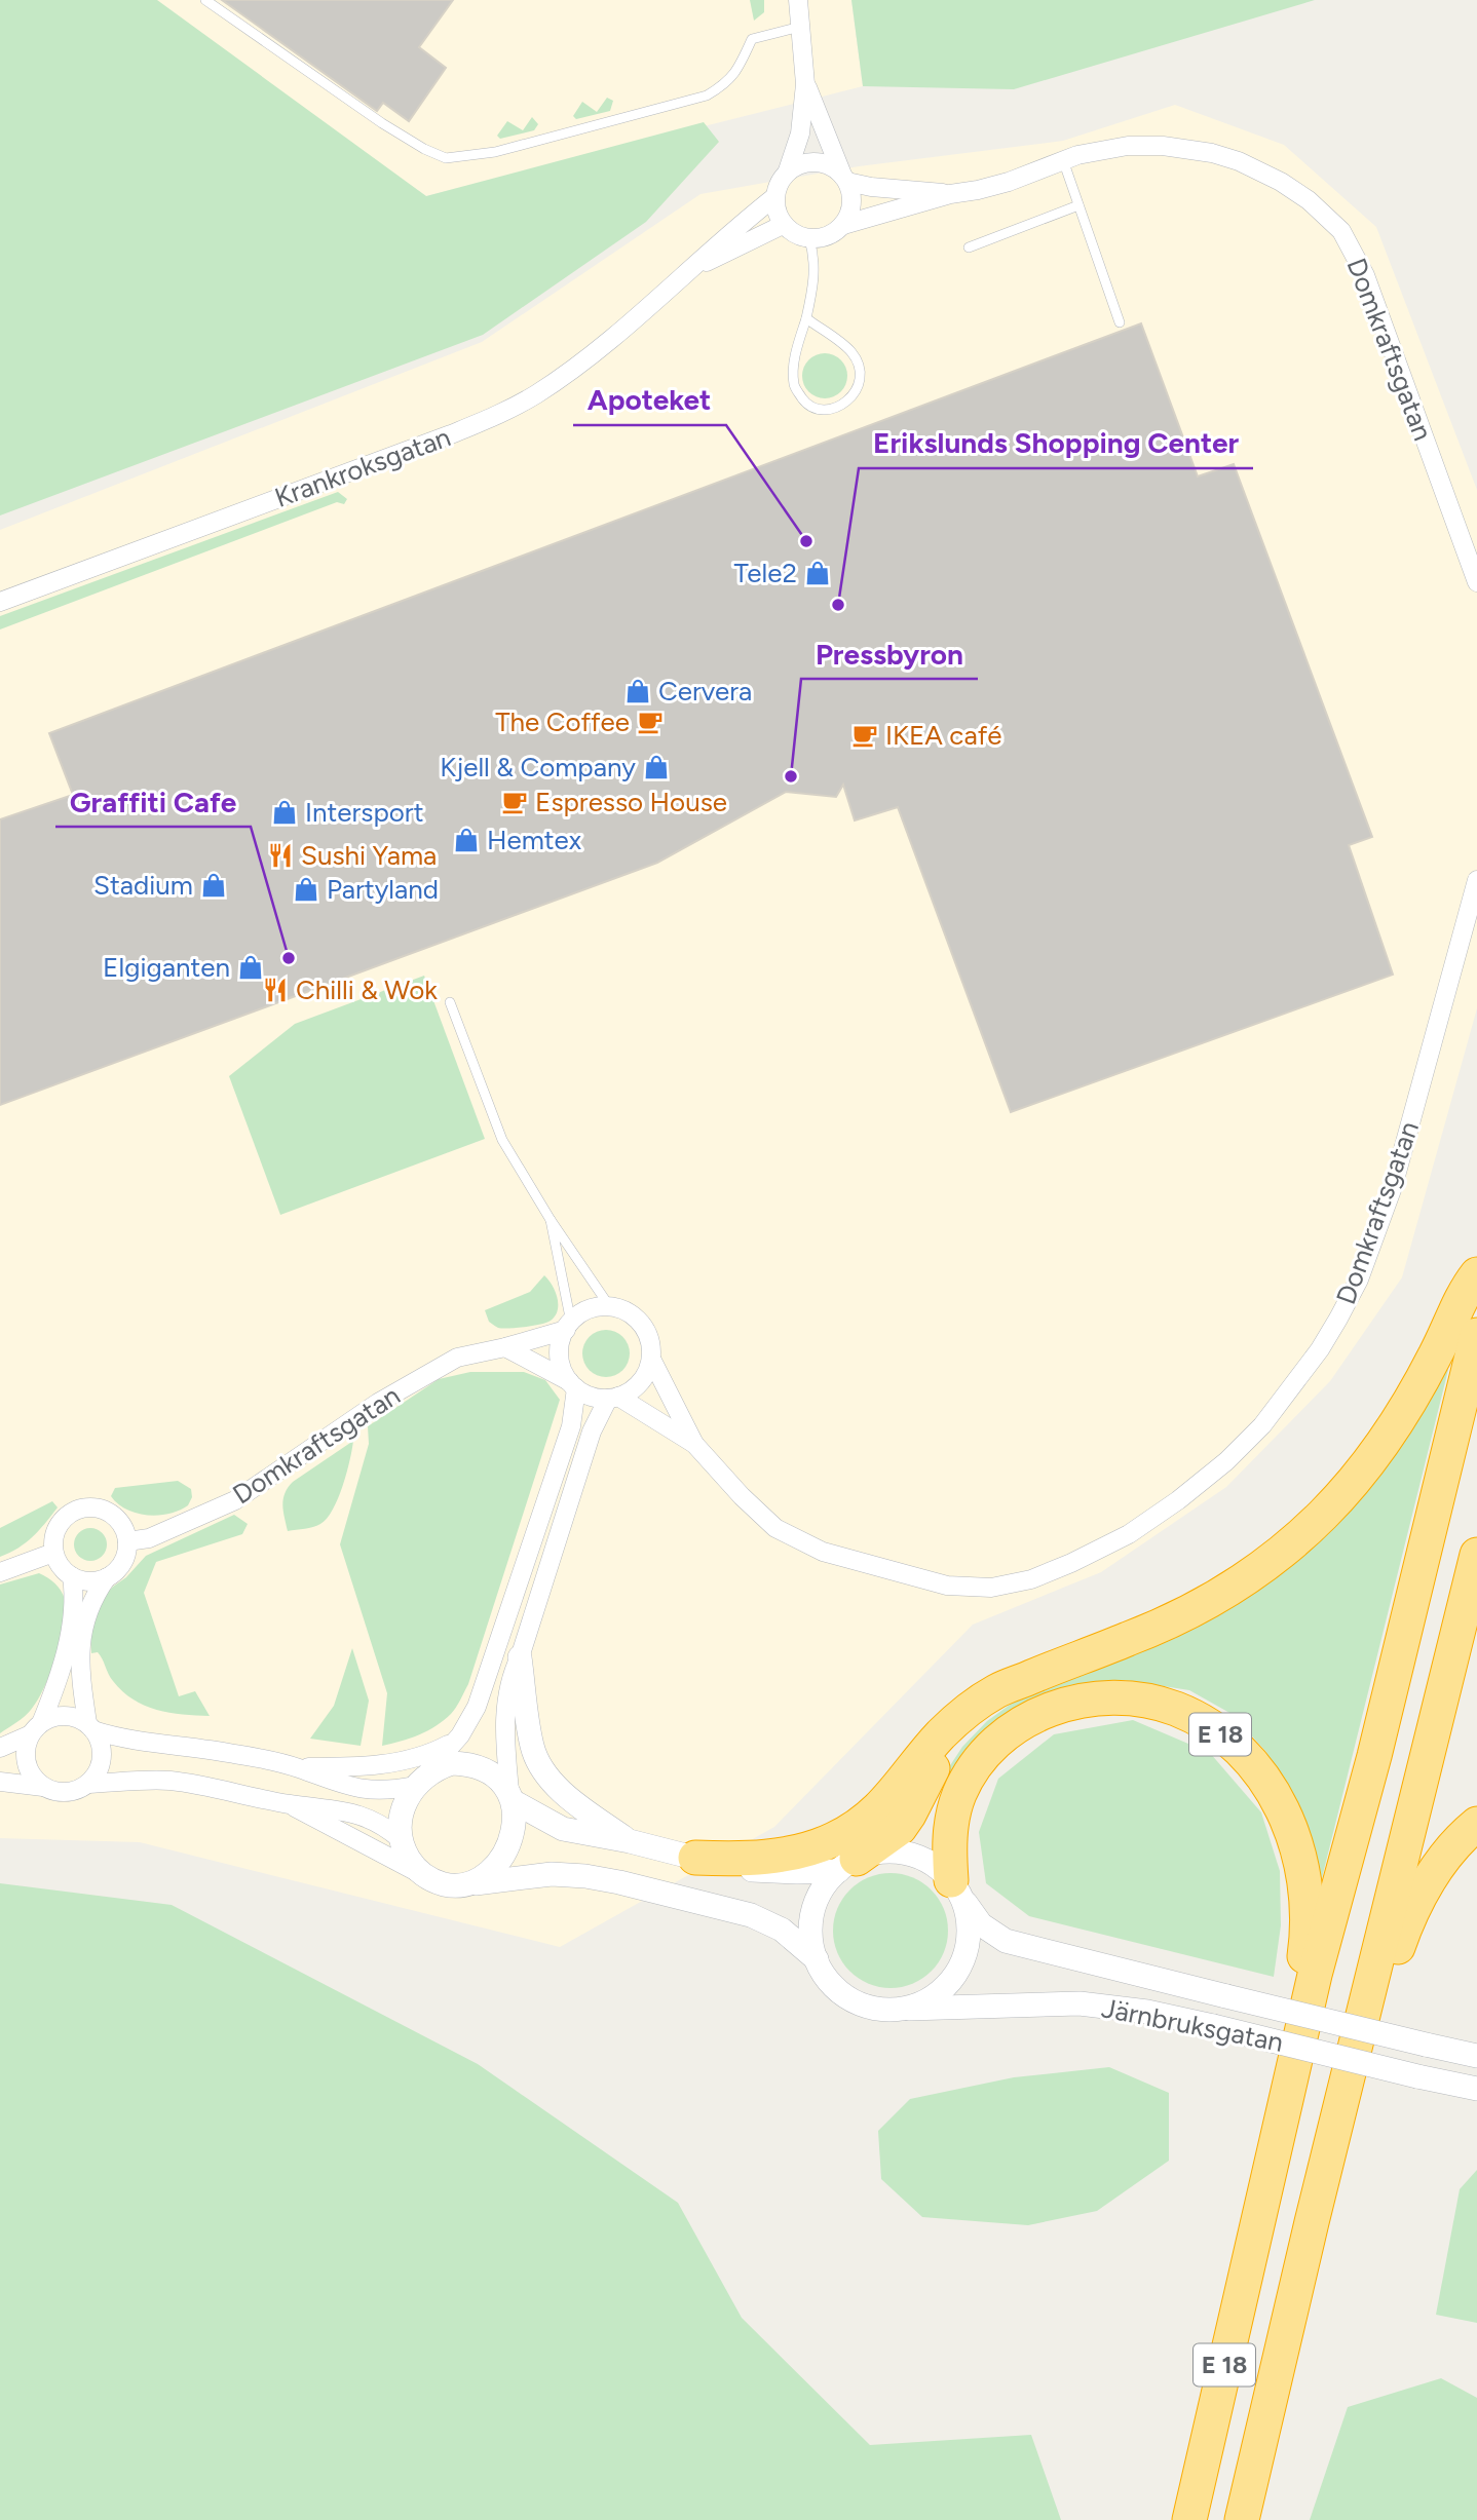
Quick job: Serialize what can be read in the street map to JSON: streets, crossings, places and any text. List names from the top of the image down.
{
  "streets": {
    "highway": ["E 18"],
    "street": ["Domkraftsgatan", "Krankroksgatan", "Järnbruksgatan"]
  },
  "crossings": [
    ["Domkraftsgatan", "Krankroksgatan"],
    ["E 18", "Järnbruksgatan"]
  ],
  "places": {
    "other": [
      "Apoteket",
      "Erikslunds Shopping Center",
      "Pressbyron",
      "Graffiti Cafe"
    ],
    "shop": [
      "Tele2",
      "Cervera",
      "Kjell & Company",
      "Intersport",
      "Hemtex",
      "Stadium",
      "Partyland",
      "Elgiganten"
    ],
    "cafe": ["The Coffee", "IKEA café", "Espresso House"],
    "restaurant": ["Sushi Yama", "Chilli & Wok"]
  }
}
